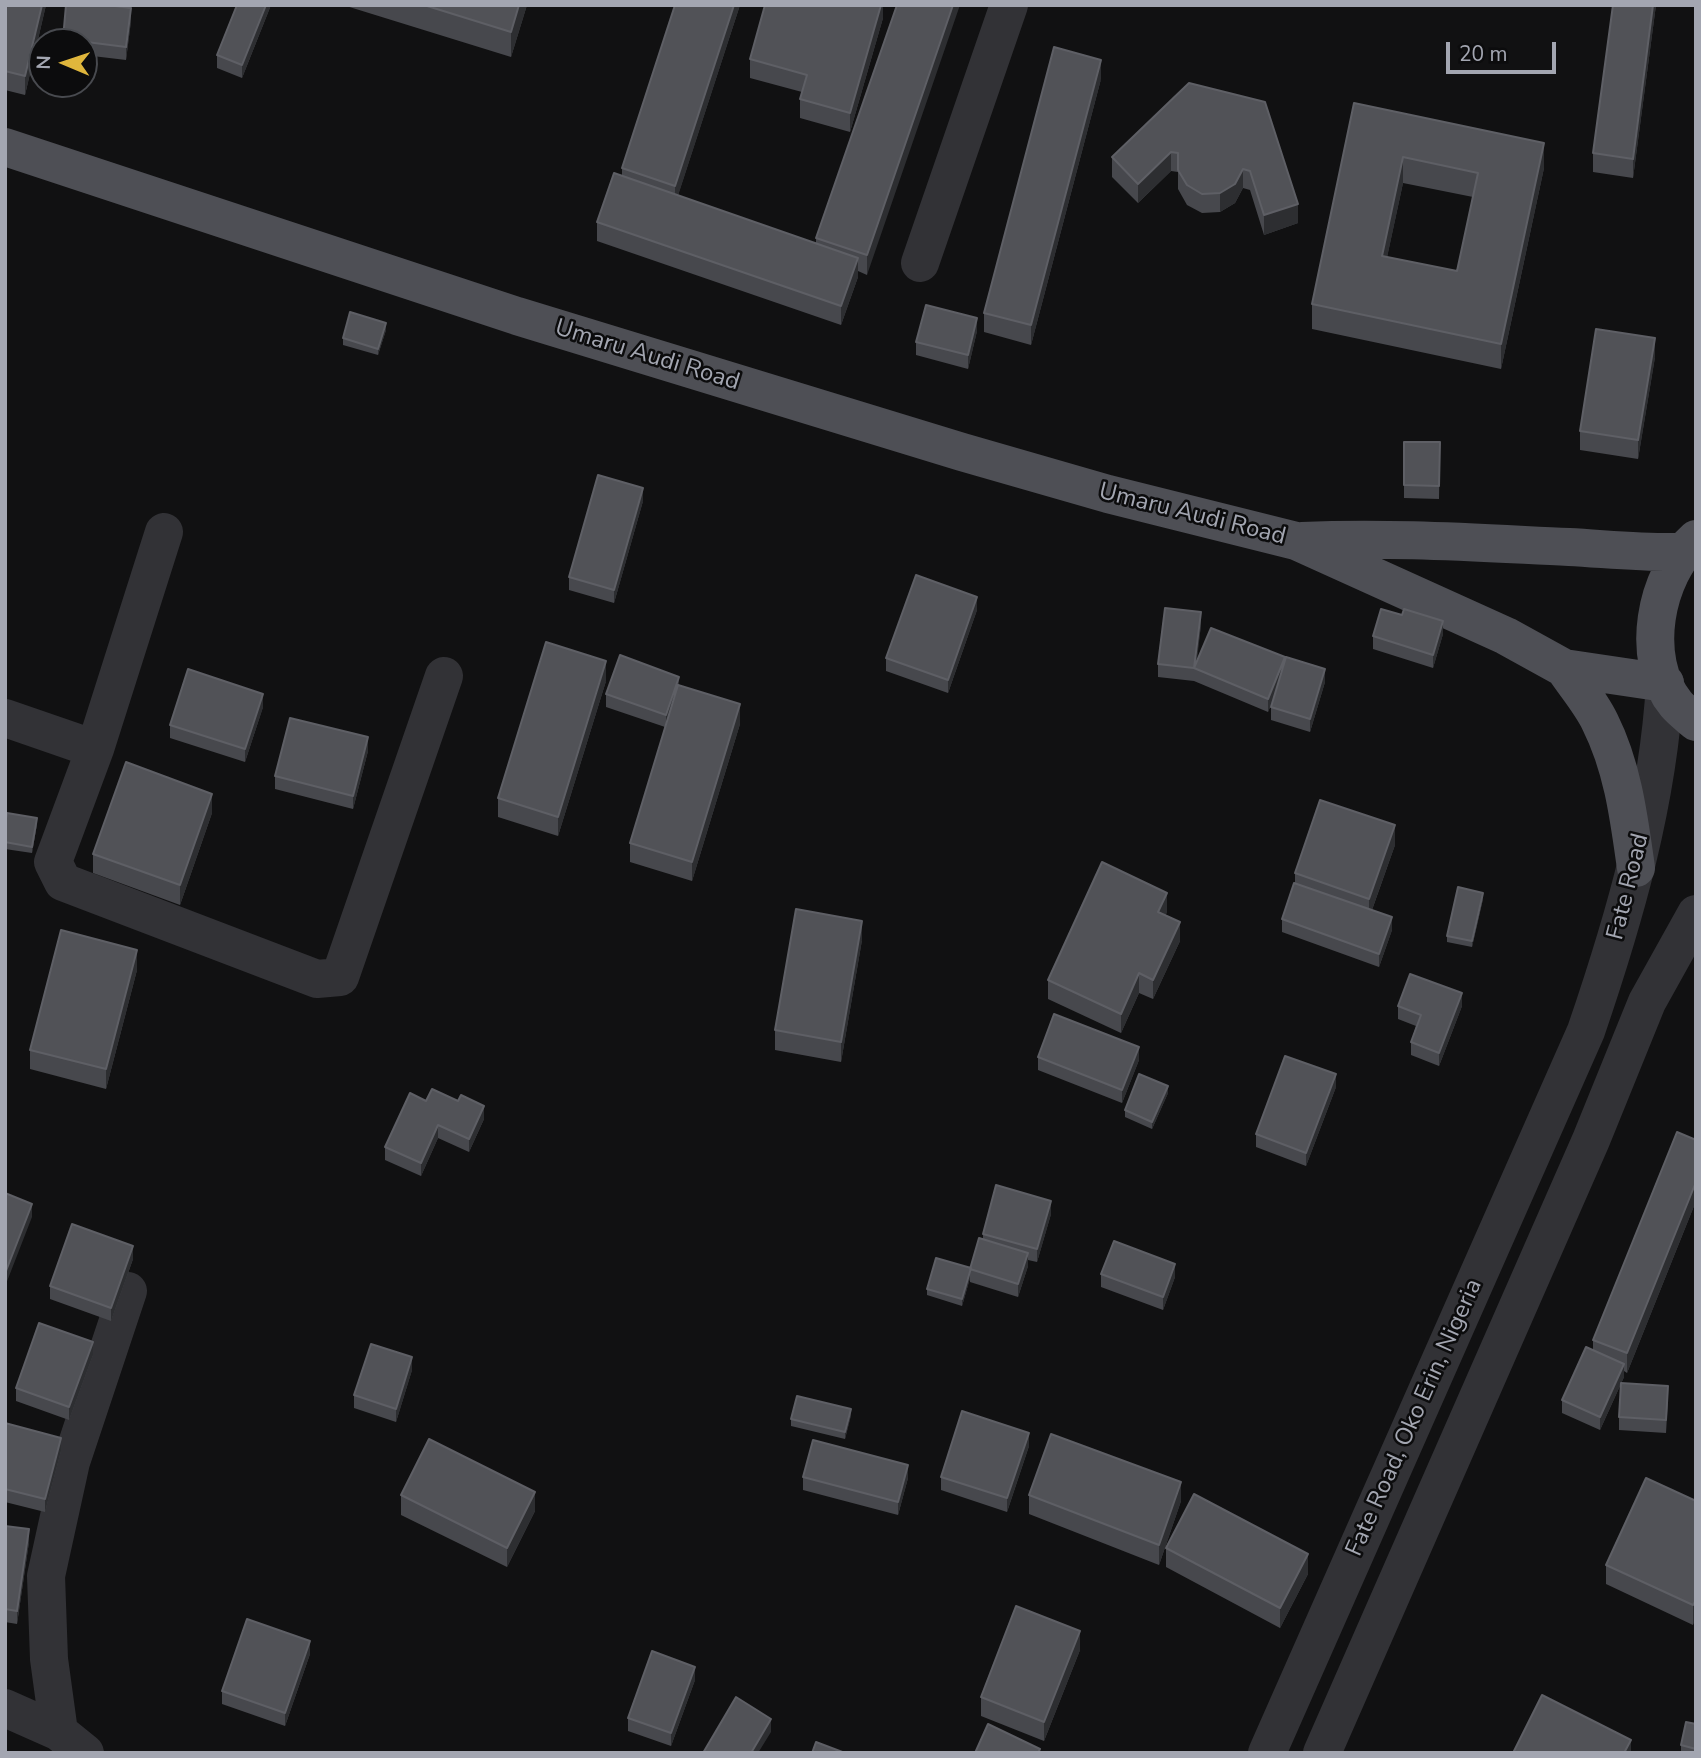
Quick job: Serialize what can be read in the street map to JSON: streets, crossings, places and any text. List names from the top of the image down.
{
  "streets": {
    "main road": ["Umaru Audi Road"],
    "street": ["Fate Road", "Fate Road, Oko Erin, Nigeria"]
  },
  "crossings": [
    ["Fate Road", "Fate Road, Oko Erin, Nigeria"]
  ],
  "scale_bar": "20 m",
  "north": "left"
}
